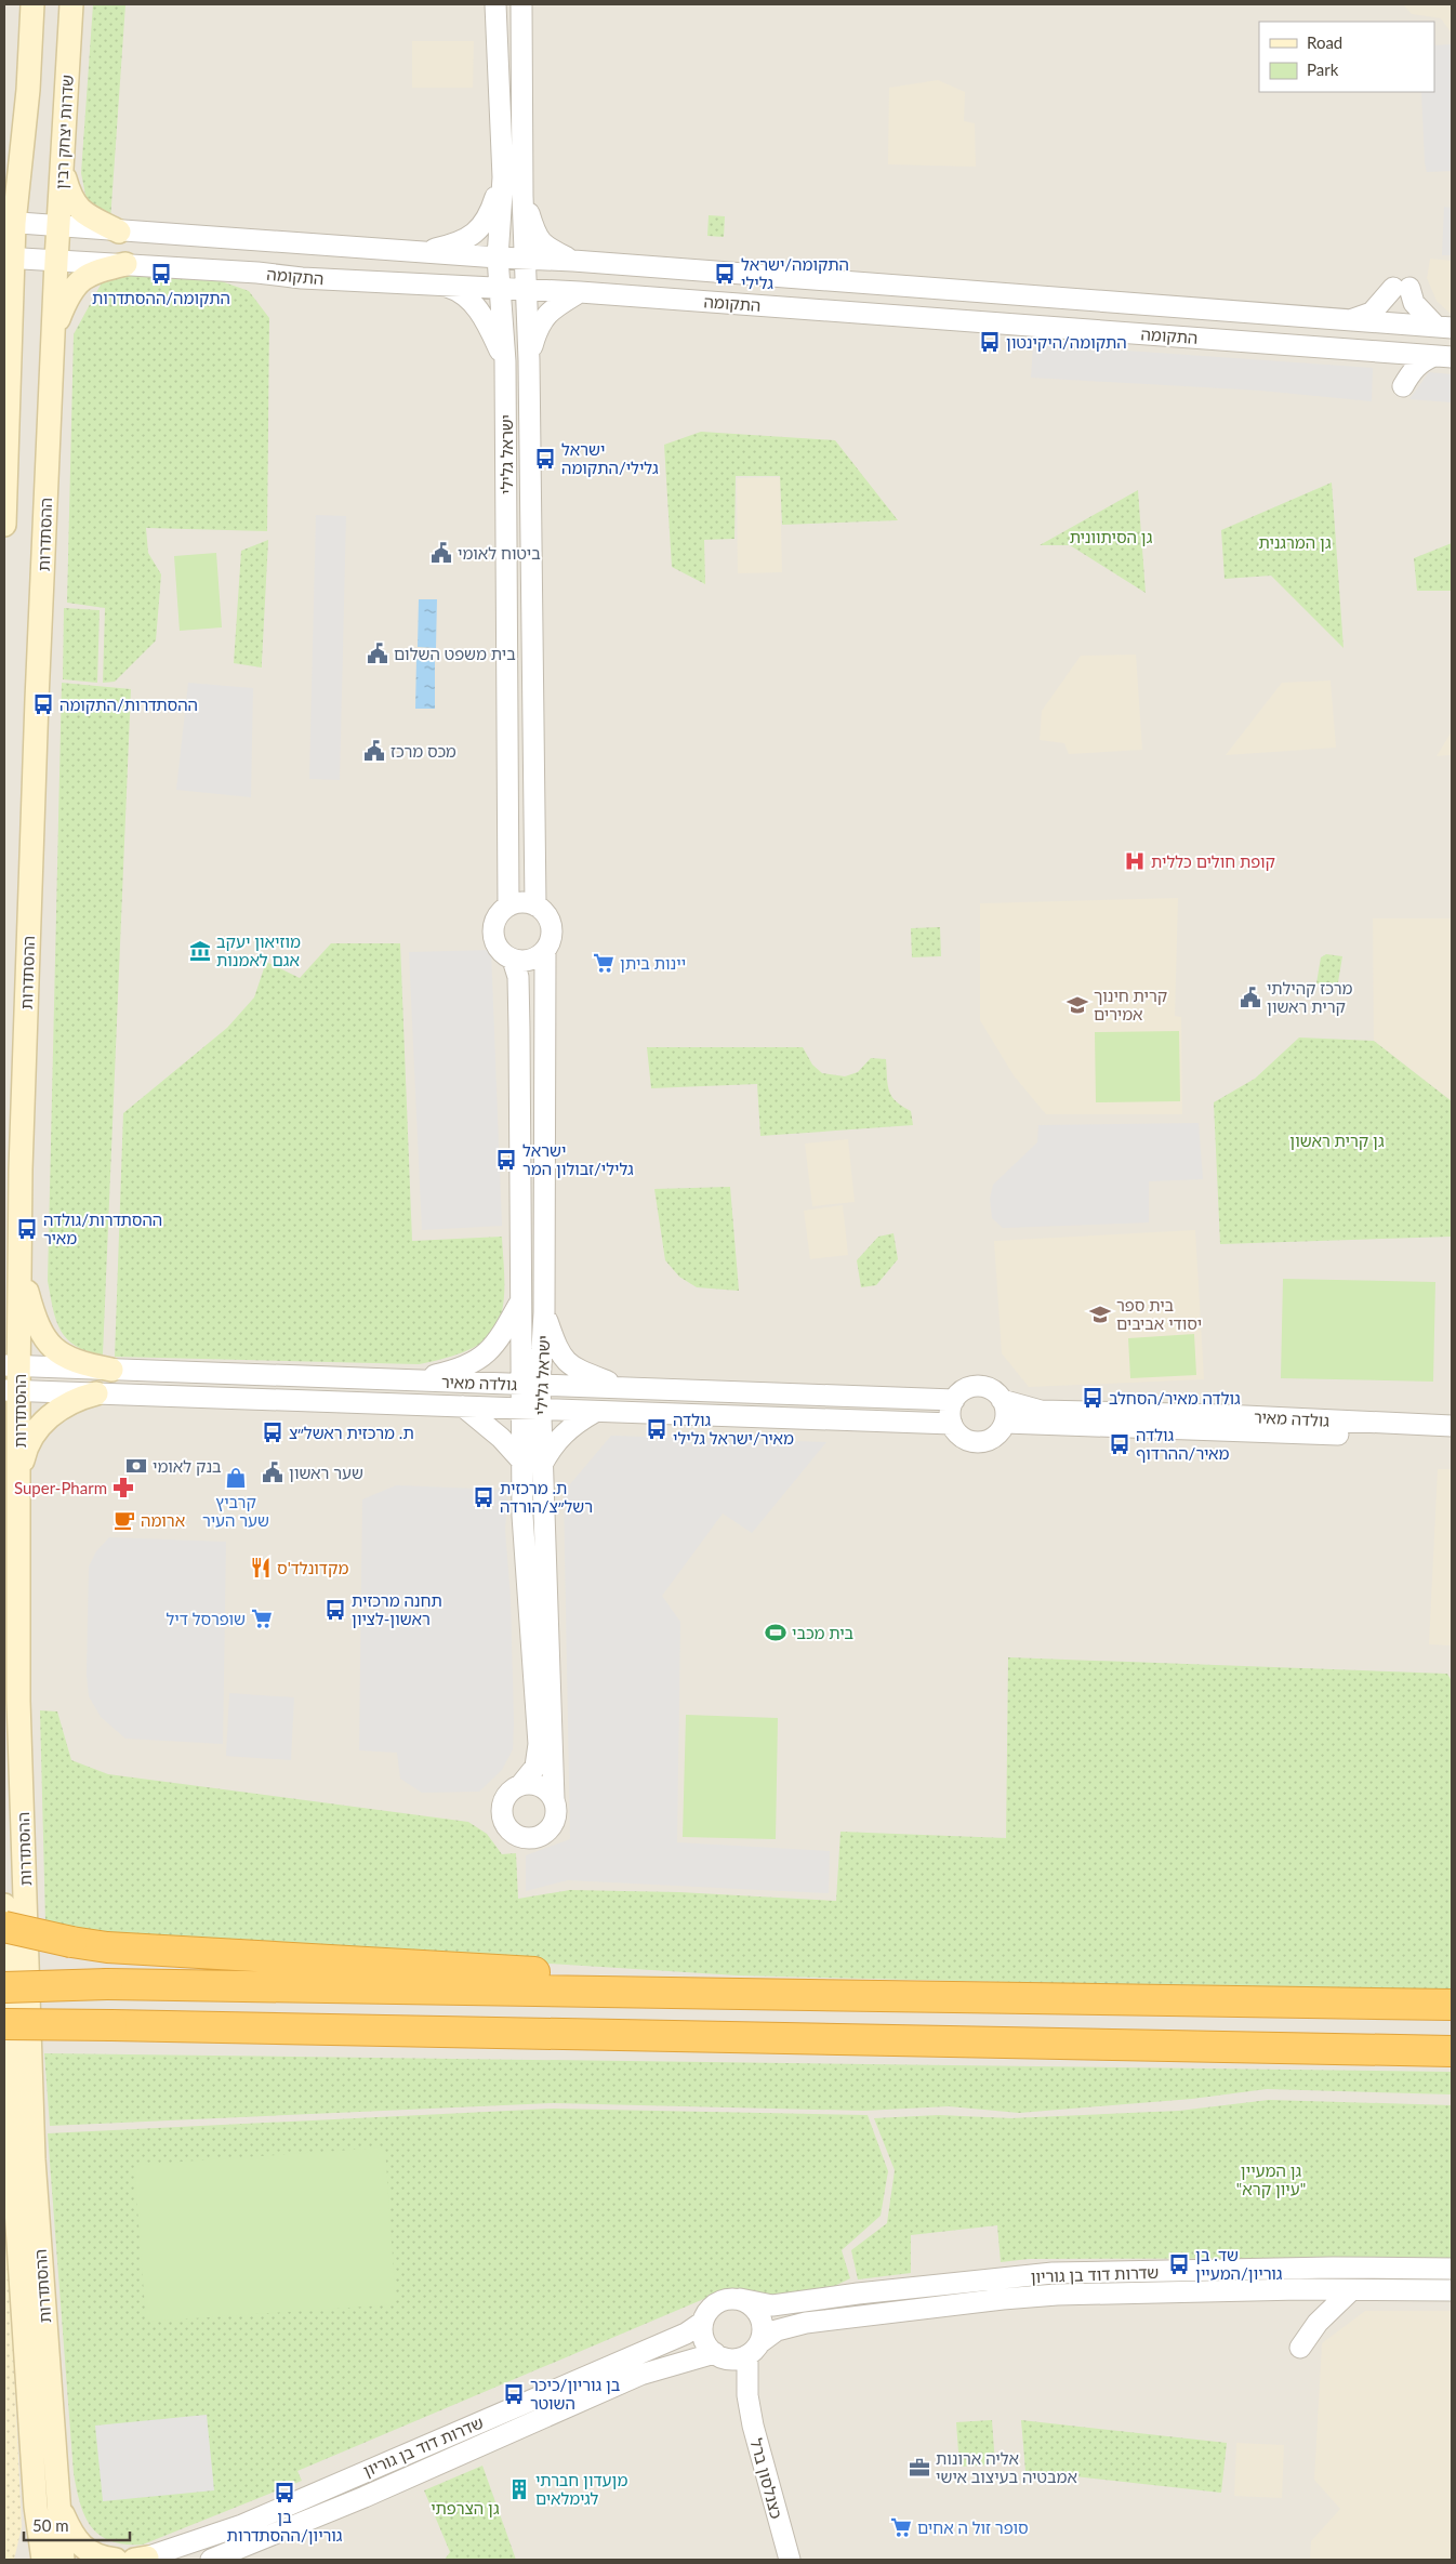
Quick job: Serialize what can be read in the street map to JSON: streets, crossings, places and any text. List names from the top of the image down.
{
  "streets": {
    "main road": ["שדרות יצחק רבין", "ההסתדרות"],
    "street": [
      "התקומה",
      "ישראל גלילי",
      "גולדה מאיר",
      "שדרות דוד בן גוריון",
      "כצנלסון ברל"
    ]
  },
  "crossings": [
    ["שדרות יצחק רבין", "התקומה"],
    ["שדרות יצחק רבין", "ההסתדרות"],
    ["התקומה", "ישראל גלילי"],
    ["התקומה", "ההסתדרות"],
    ["ישראל גלילי", "גולדה מאיר"],
    ["ההסתדרות", "גולדה מאיר"],
    ["שדרות דוד בן גוריון", "כצנלסון ברל"]
  ],
  "parks": [
    "גן הסיתוונית",
    "גן המרגנית",
    "גן קרית ראשון",
    "גן המעיין \"עיון קרא\"",
    "גן הצרפתי"
  ],
  "places": {
    "bus stop": [
      "התקומה/ההסתדרות",
      "התקומה/ישראל גלילי",
      "התקומה/היקינטון",
      "ישראל גלילי/התקומה",
      "ההסתדרות/התקומה",
      "ישראל גלילי/זבולון המר",
      "ההסתדרות/גולדה מאיר",
      "גולדה מאיר/הסחלב",
      "גולדה מאיר/ישראל גלילי",
      "ת. מרכזית ראשל״צ",
      "גולדה מאיר/ההרדוף",
      "ת. מרכזית רשל״צ/הורדה",
      "תחנה מרכזית ראשון-לציון",
      "שד. בן גוריון/המעיין",
      "בן גוריון/כיכר השוטר",
      "בן גוריון/ההסתדרות"
    ],
    "public building": [
      "ביטוח לאומי",
      "בית משפט השלום",
      "מכס מרכז",
      "מרכז קהילתי קרית ראשון",
      "שער ראשון"
    ],
    "hospital": ["קופת חולים כללית"],
    "museum": ["מוזיאון יעקב אגם לאמנות"],
    "supermarket": ["יינות ביתן", "שופרסל דיל", "סופר זול ה אחים"],
    "school or university": ["קרית חינוך אמירים", "בית ספר יסודי אביבים"],
    "bank": ["בנק לאומי"],
    "shop": ["קרביץ שער העיר"],
    "pharmacy": ["Super-Pharm"],
    "cafe": ["ארומה"],
    "restaurant": ["מקדונלד'ס"],
    "sports": ["בית מכבי"],
    "office": ["אליה ארונות אמבטיה בעיצוב אישי"],
    "building": ["מןעדון חברתי לגימלאים"]
  },
  "legend": ["Road", "Park"],
  "scale_bar": "50 m"
}
